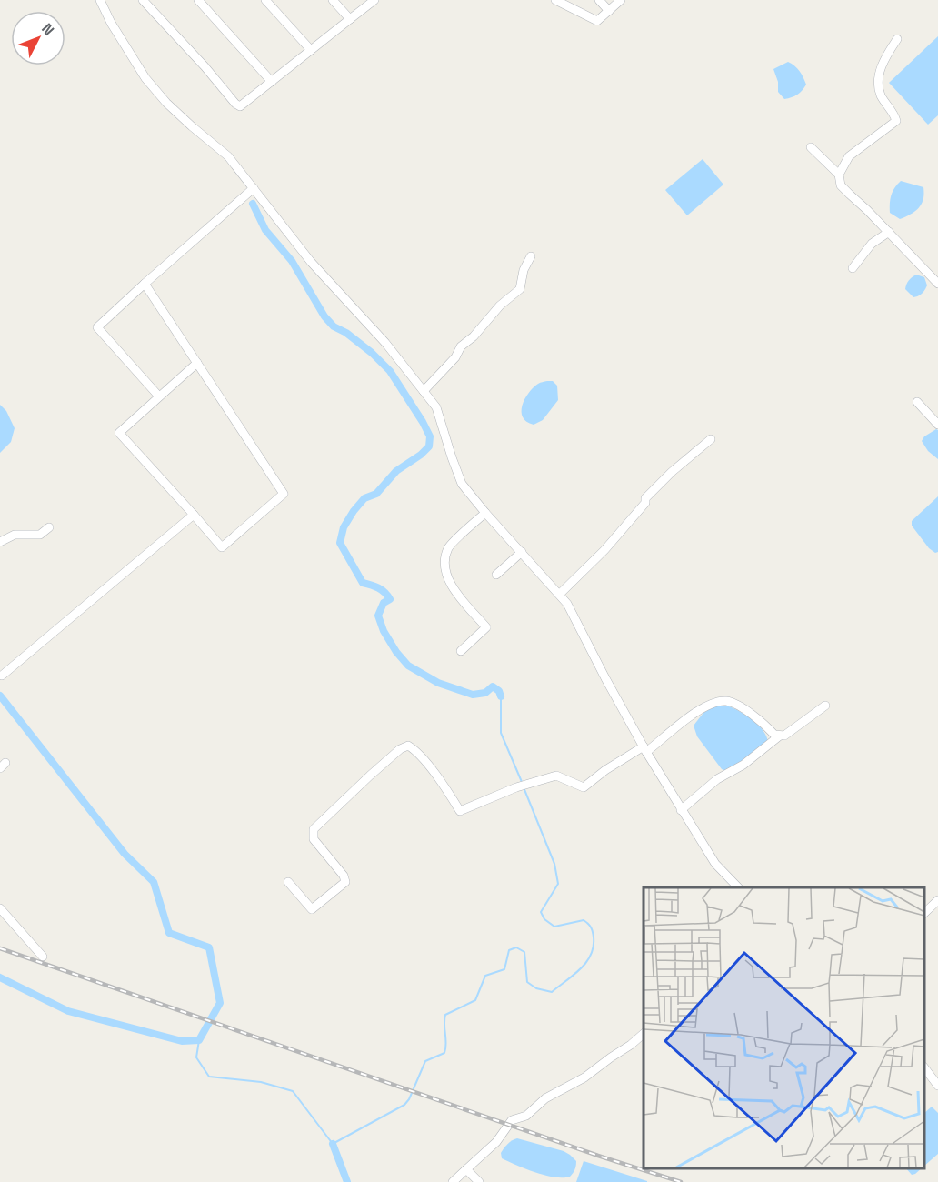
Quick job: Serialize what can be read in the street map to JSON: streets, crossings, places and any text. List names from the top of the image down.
{
  "north": "top right"
}
